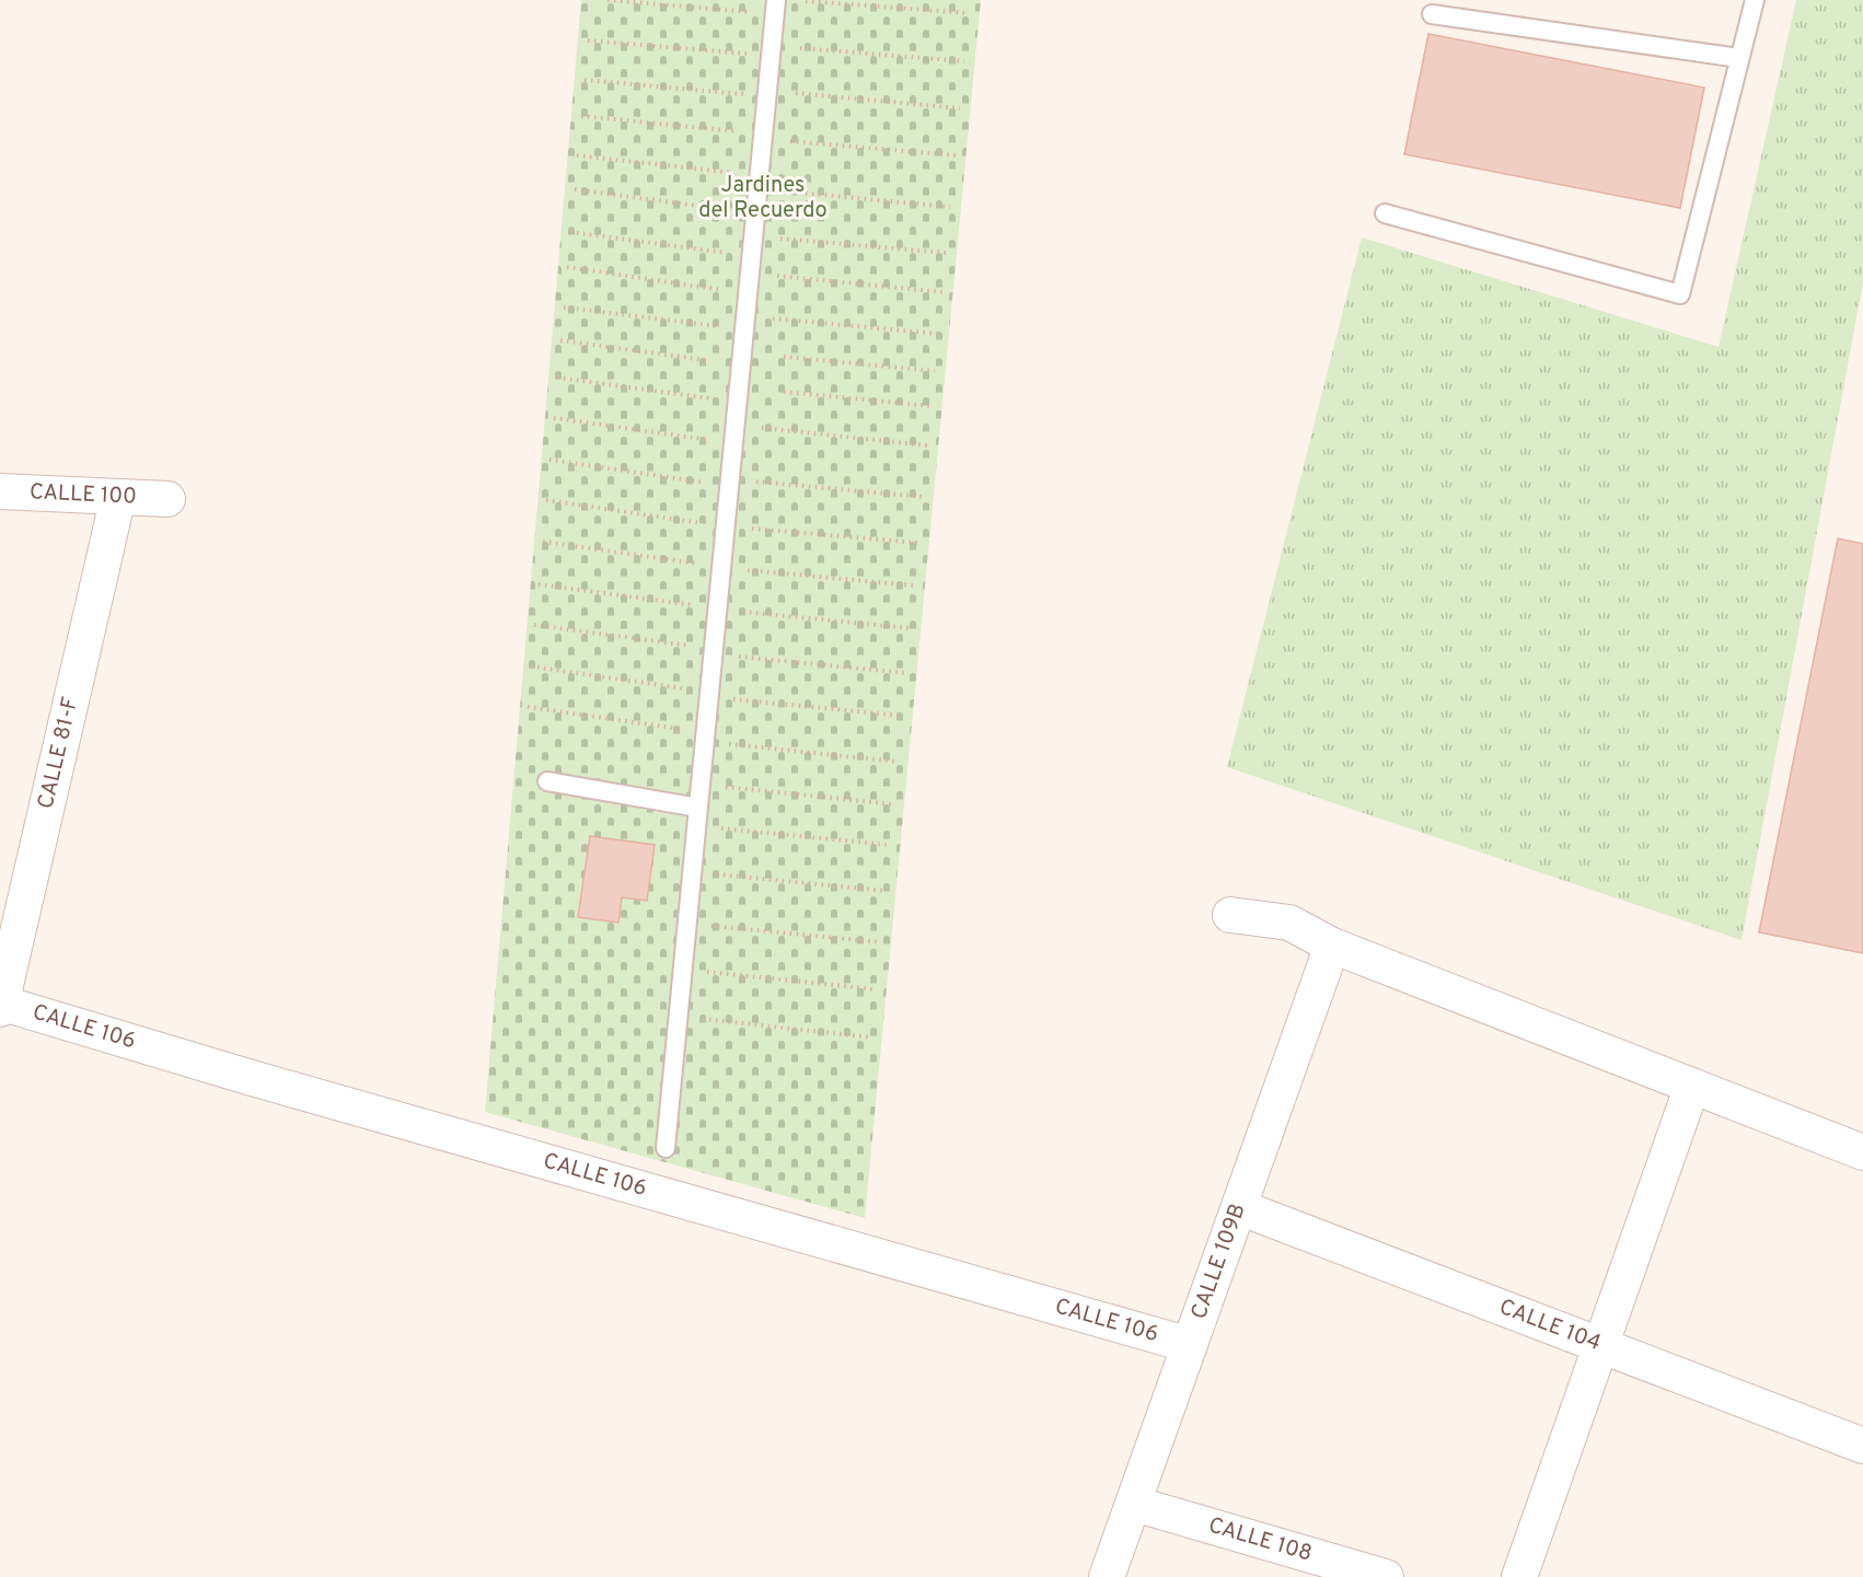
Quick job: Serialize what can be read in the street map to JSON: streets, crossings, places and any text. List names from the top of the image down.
{
  "streets": {
    "street": [
      "CALLE 100",
      "CALLE 81-F",
      "CALLE 106",
      "CALLE 109B",
      "CALLE 104",
      "CALLE 108"
    ]
  },
  "crossings": [
    ["CALLE 100", "CALLE 81-F"],
    ["CALLE 81-F", "CALLE 106"],
    ["CALLE 106", "CALLE 109B"],
    ["CALLE 109B", "CALLE 104"],
    ["CALLE 109B", "CALLE 108"]
  ],
  "parks": ["Jardines del Recuerdo"]
}
